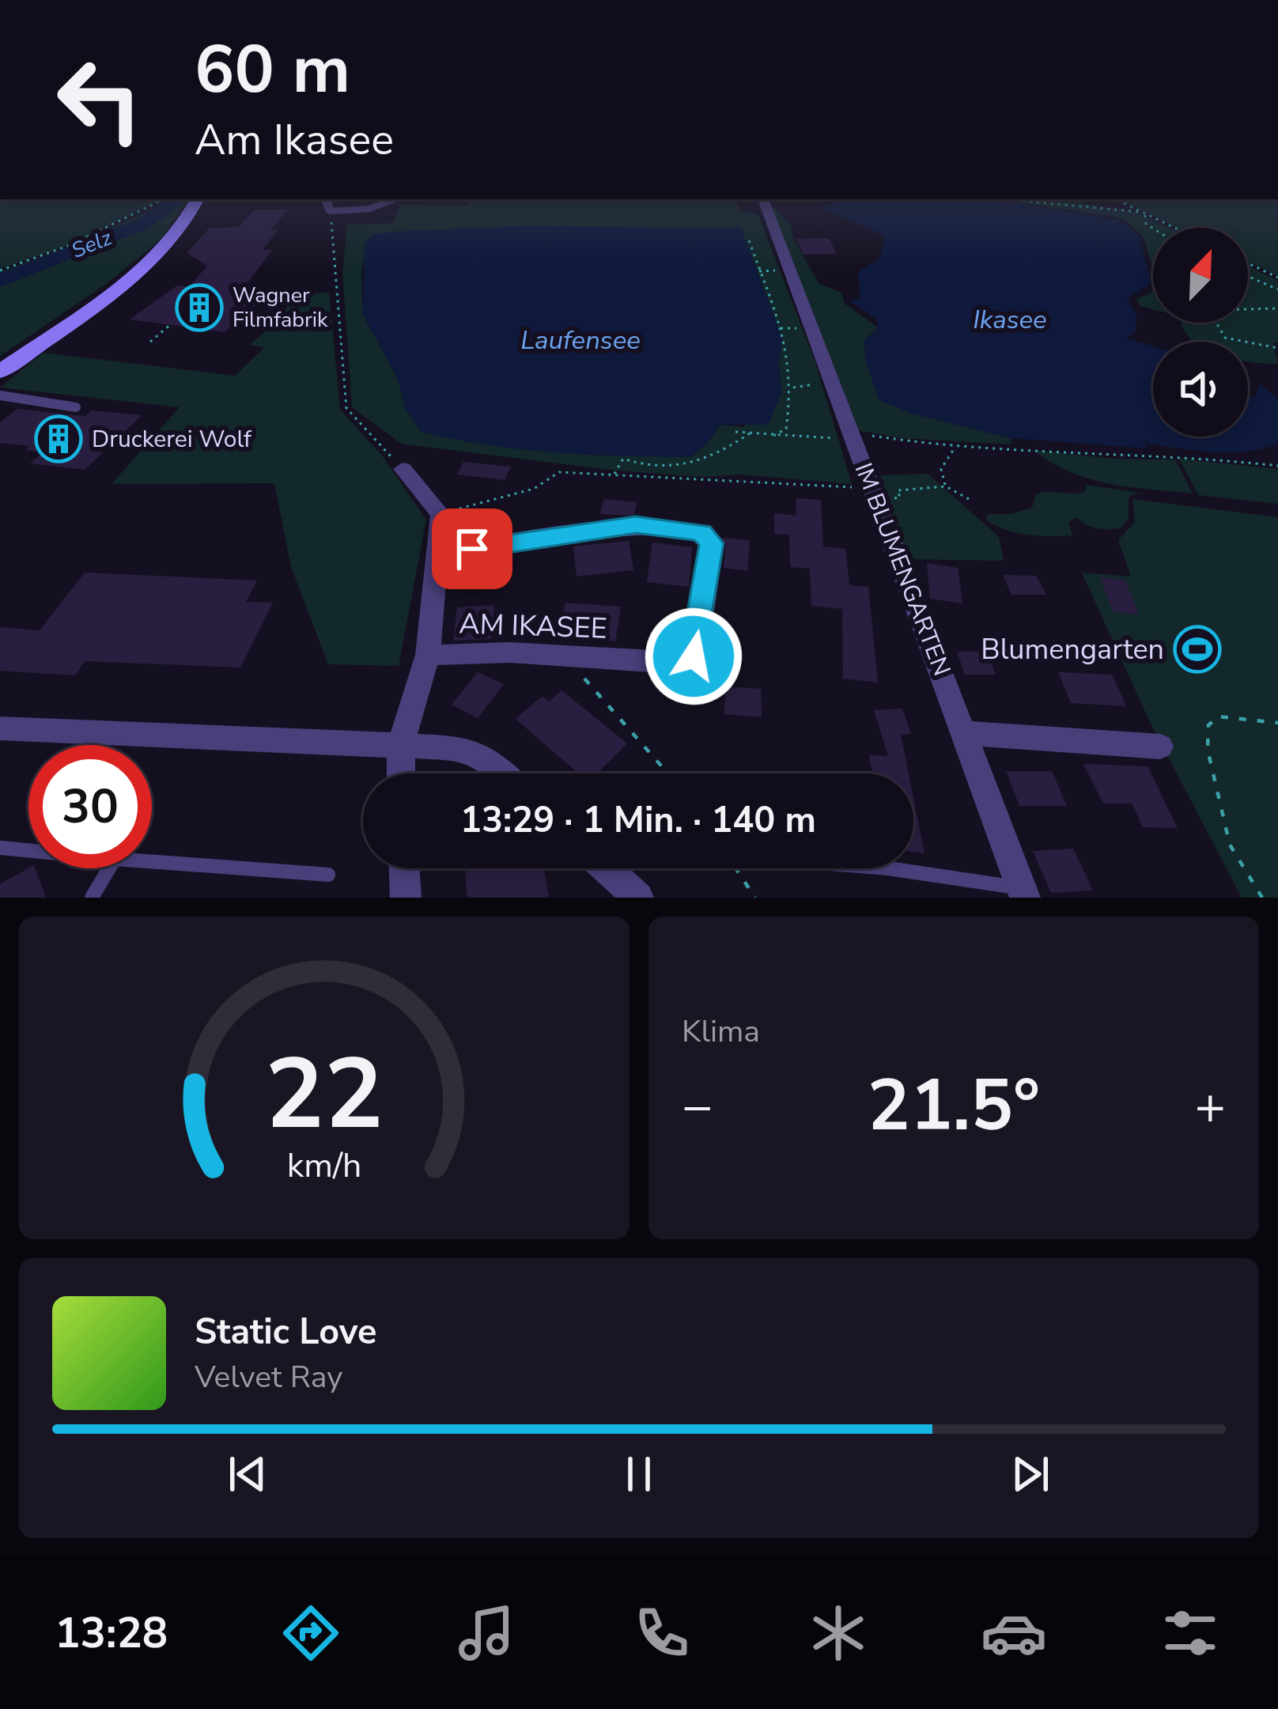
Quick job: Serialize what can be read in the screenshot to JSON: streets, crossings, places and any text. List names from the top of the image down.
{
  "streets": {
    "street": ["IM BLUMENGARTEN", "AM IKASEE"]
  },
  "water": ["Selz", "Ikasee", "Laufensee"],
  "places": {
    "building": ["Wagner Filmfabrik", "Druckerei Wolf"],
    "sports": ["Blumengarten"]
  },
  "north": "top right",
  "page": {
    "turn": ["60 m", "Am Ikasee"],
    "limit": "30",
    "trip": "13:29 · 1 Min. · 140 m",
    "tile": "Klima",
    "heat": ["−", "21.5°", "+"],
    "song": ["Static Love", "Velvet Ray"],
    "tabs": "13:28",
    "gauge": ["22", "km/h"]
  }
}
